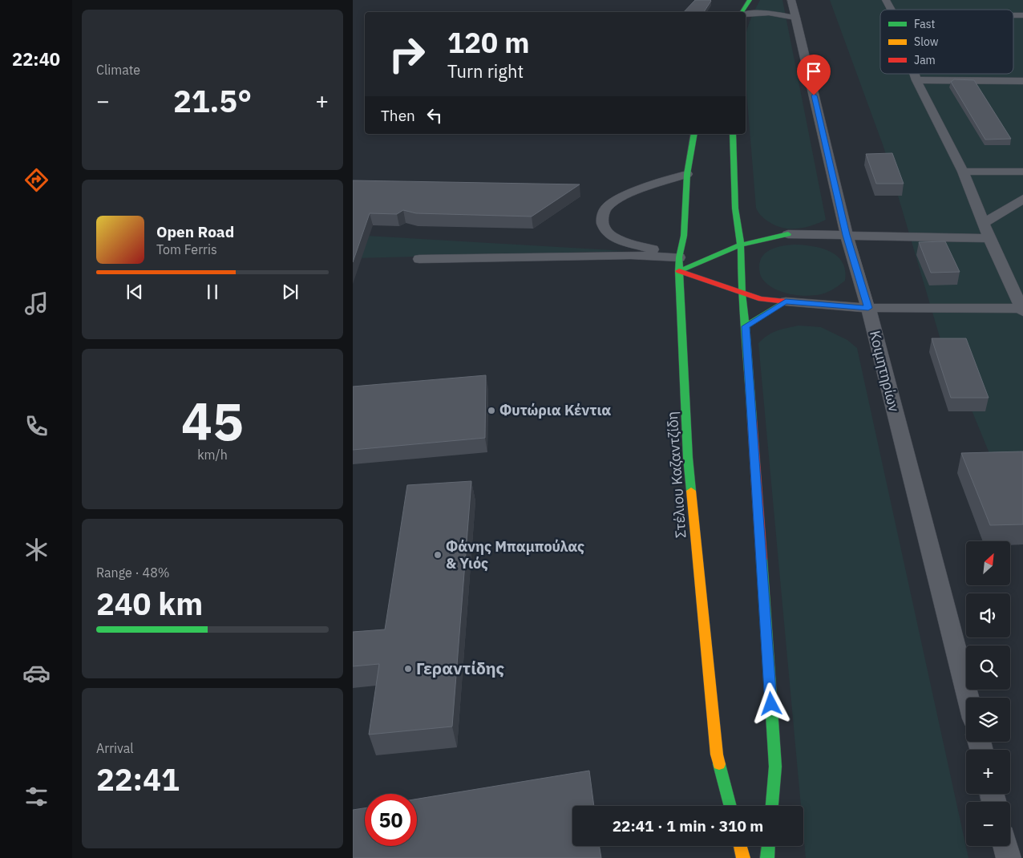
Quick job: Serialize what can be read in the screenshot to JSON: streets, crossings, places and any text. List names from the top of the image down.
{
  "streets": {
    "main road": ["Στέλιου Καζαντζίδη"],
    "lane": ["Κοιμητηρίων"]
  },
  "places": ["Φυτώρια Κέντια", "Φάνης Μπαμπούλας & Υιός", "Γεραντίδης"],
  "legend": ["Fast", "Slow", "Jam"],
  "north": "top right",
  "page": {
    "tabs": "22:40",
    "tile": [
      "Climate",
      ["45", "km/h"],
      ["Range · 48%", "240 km"],
      ["Arrival", "22:41"]
    ],
    "turn": ["120 m", "Turn right"],
    "heat": ["−", "21.5°", "+"],
    "then": "Then",
    "song": ["Open Road", "Tom Ferris"],
    "map_buttons": ["+", "−"],
    "limit": "50",
    "trip": "22:41 · 1 min · 310 m"
  }
}
